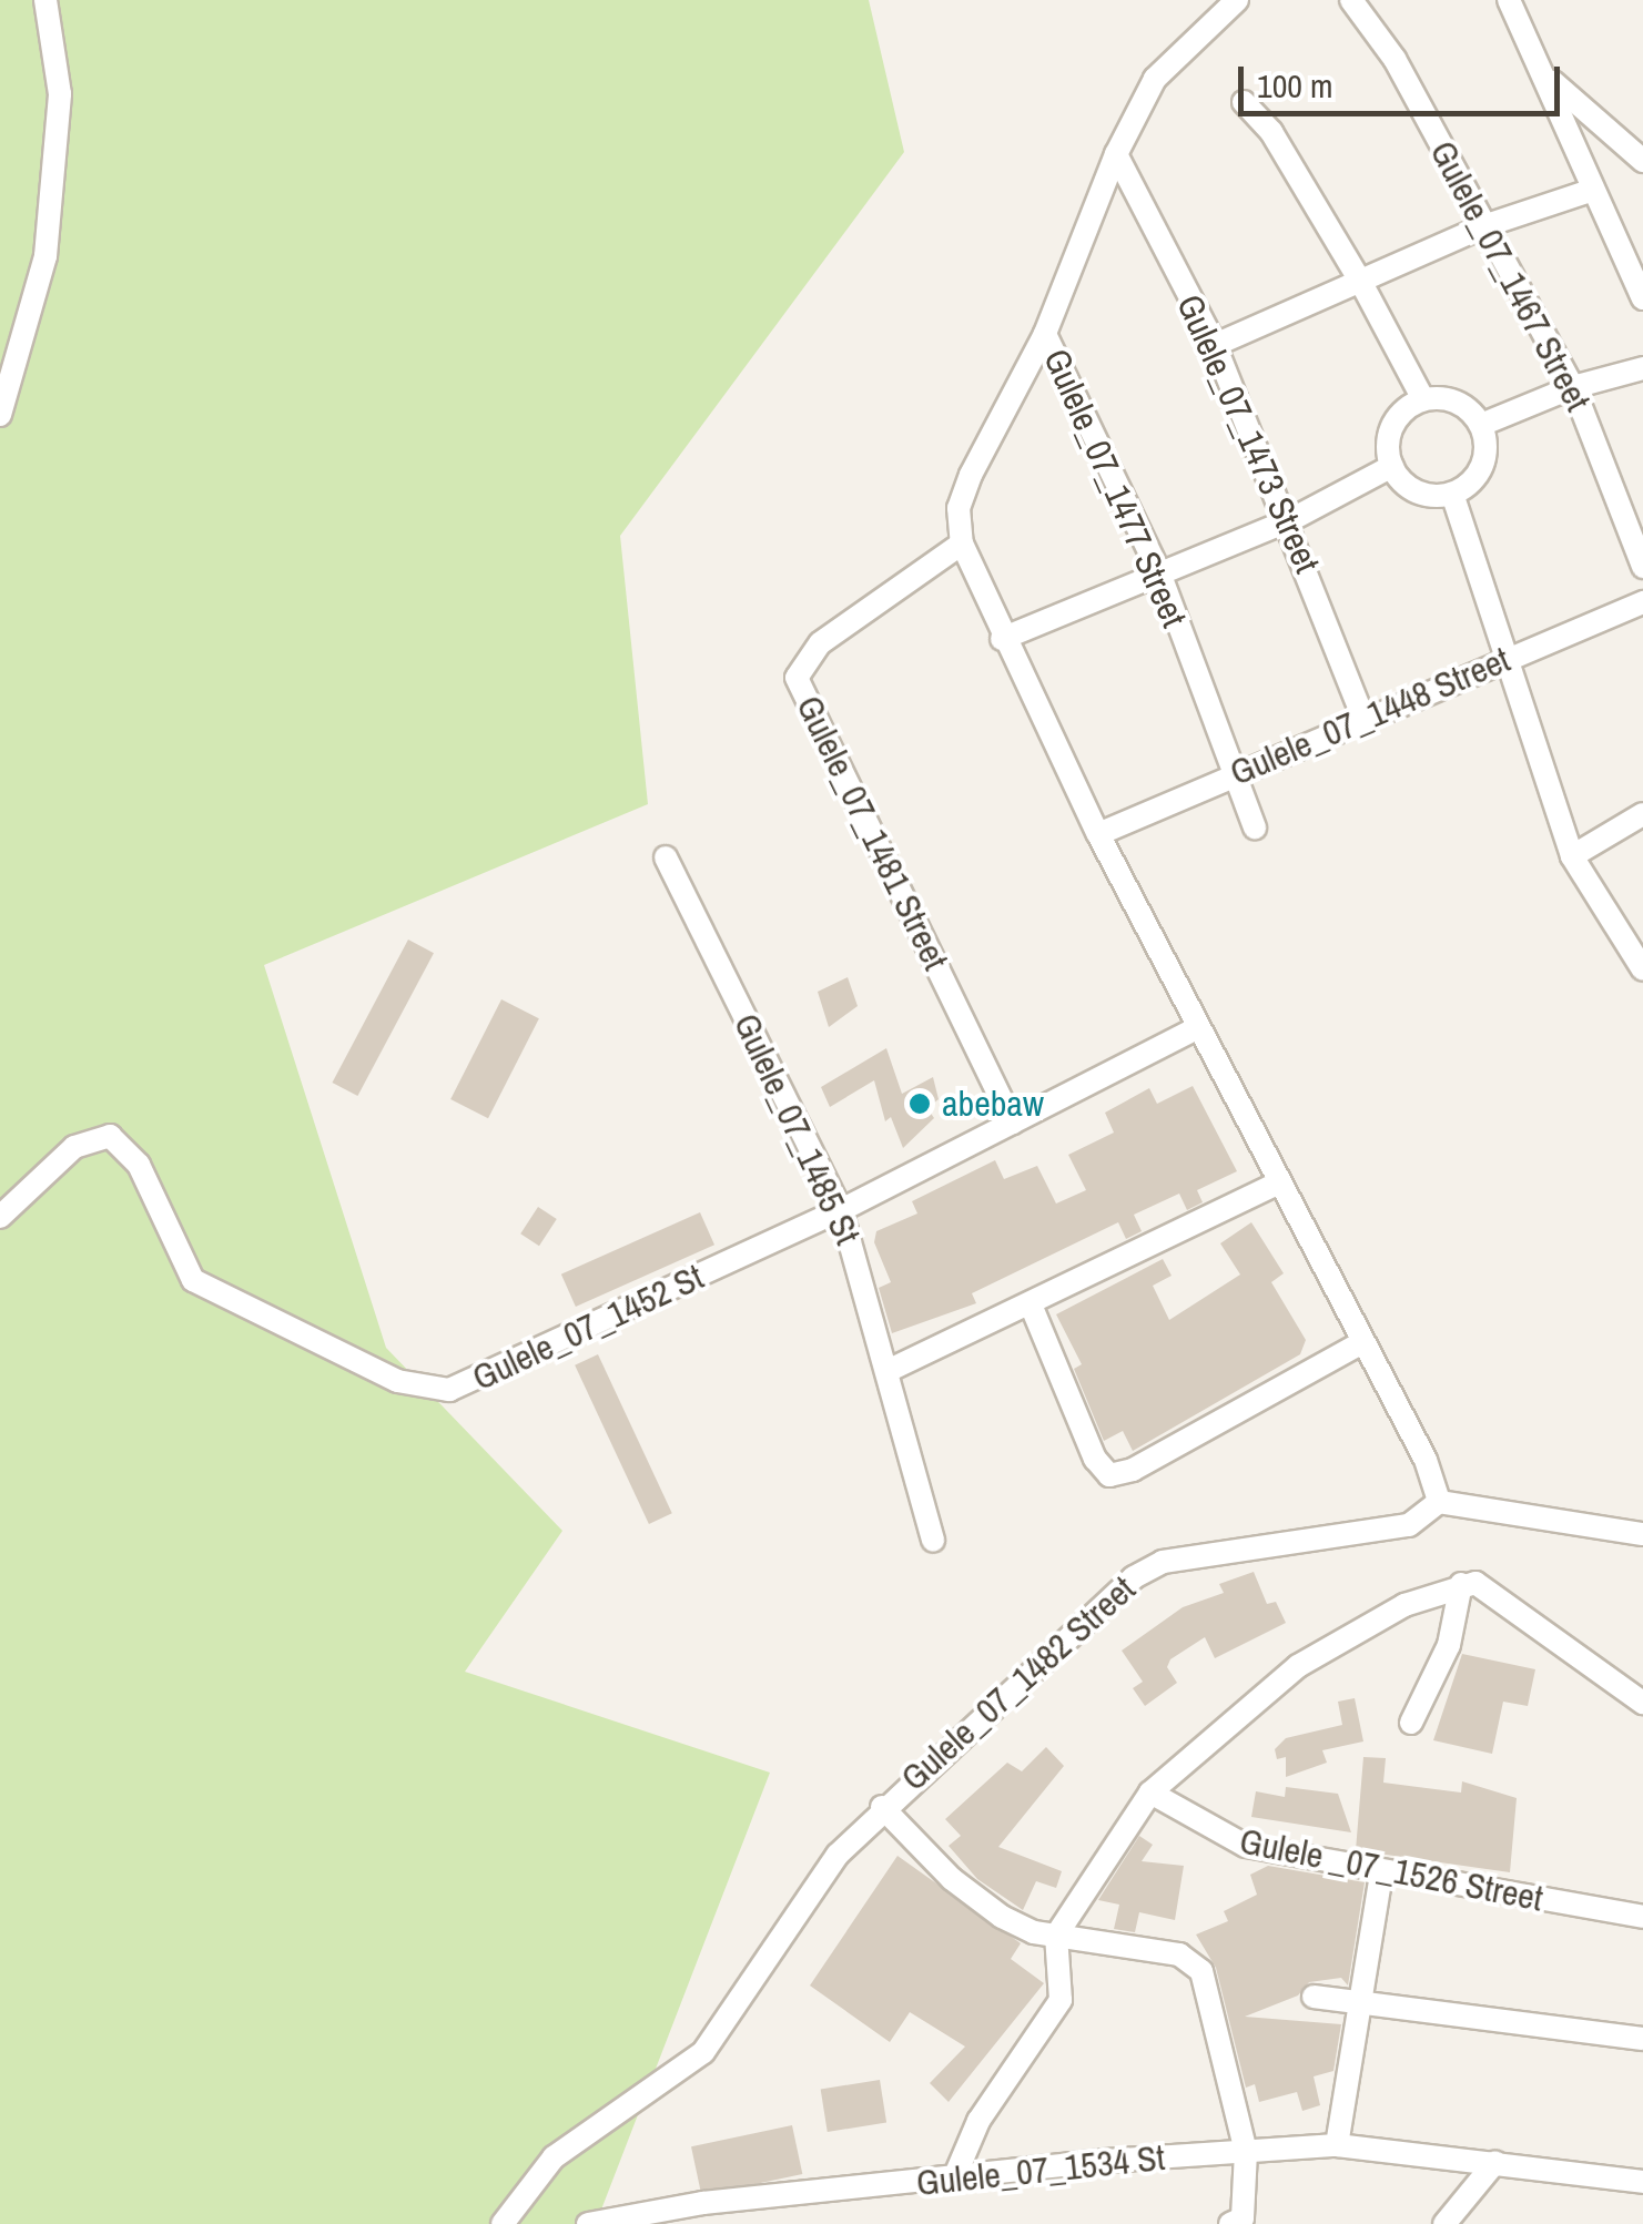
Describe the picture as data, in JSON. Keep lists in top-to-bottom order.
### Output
{
  "streets": {
    "street": [
      "Gulele_07_1467 Street",
      "Gulele_07_1473 Street",
      "Gulele_07_1477 Street",
      "Gulele_07_1448 Street",
      "Gulele_07_1481 Street",
      "Gulele_07_1485 St",
      "Gulele_07_1452 St",
      "Gulele_07_1482 Street",
      "Gulele _07_1526 Street",
      "Gulele_07_1534 St"
    ]
  },
  "crossings": [
    ["Gulele_07_1473 Street", "Gulele_07_1448 Street"],
    ["Gulele_07_1477 Street", "Gulele_07_1448 Street"],
    ["Gulele_07_1485 St", "Gulele_07_1452 St"]
  ],
  "places": ["abebaw"],
  "scale_bar": "100 m"
}
